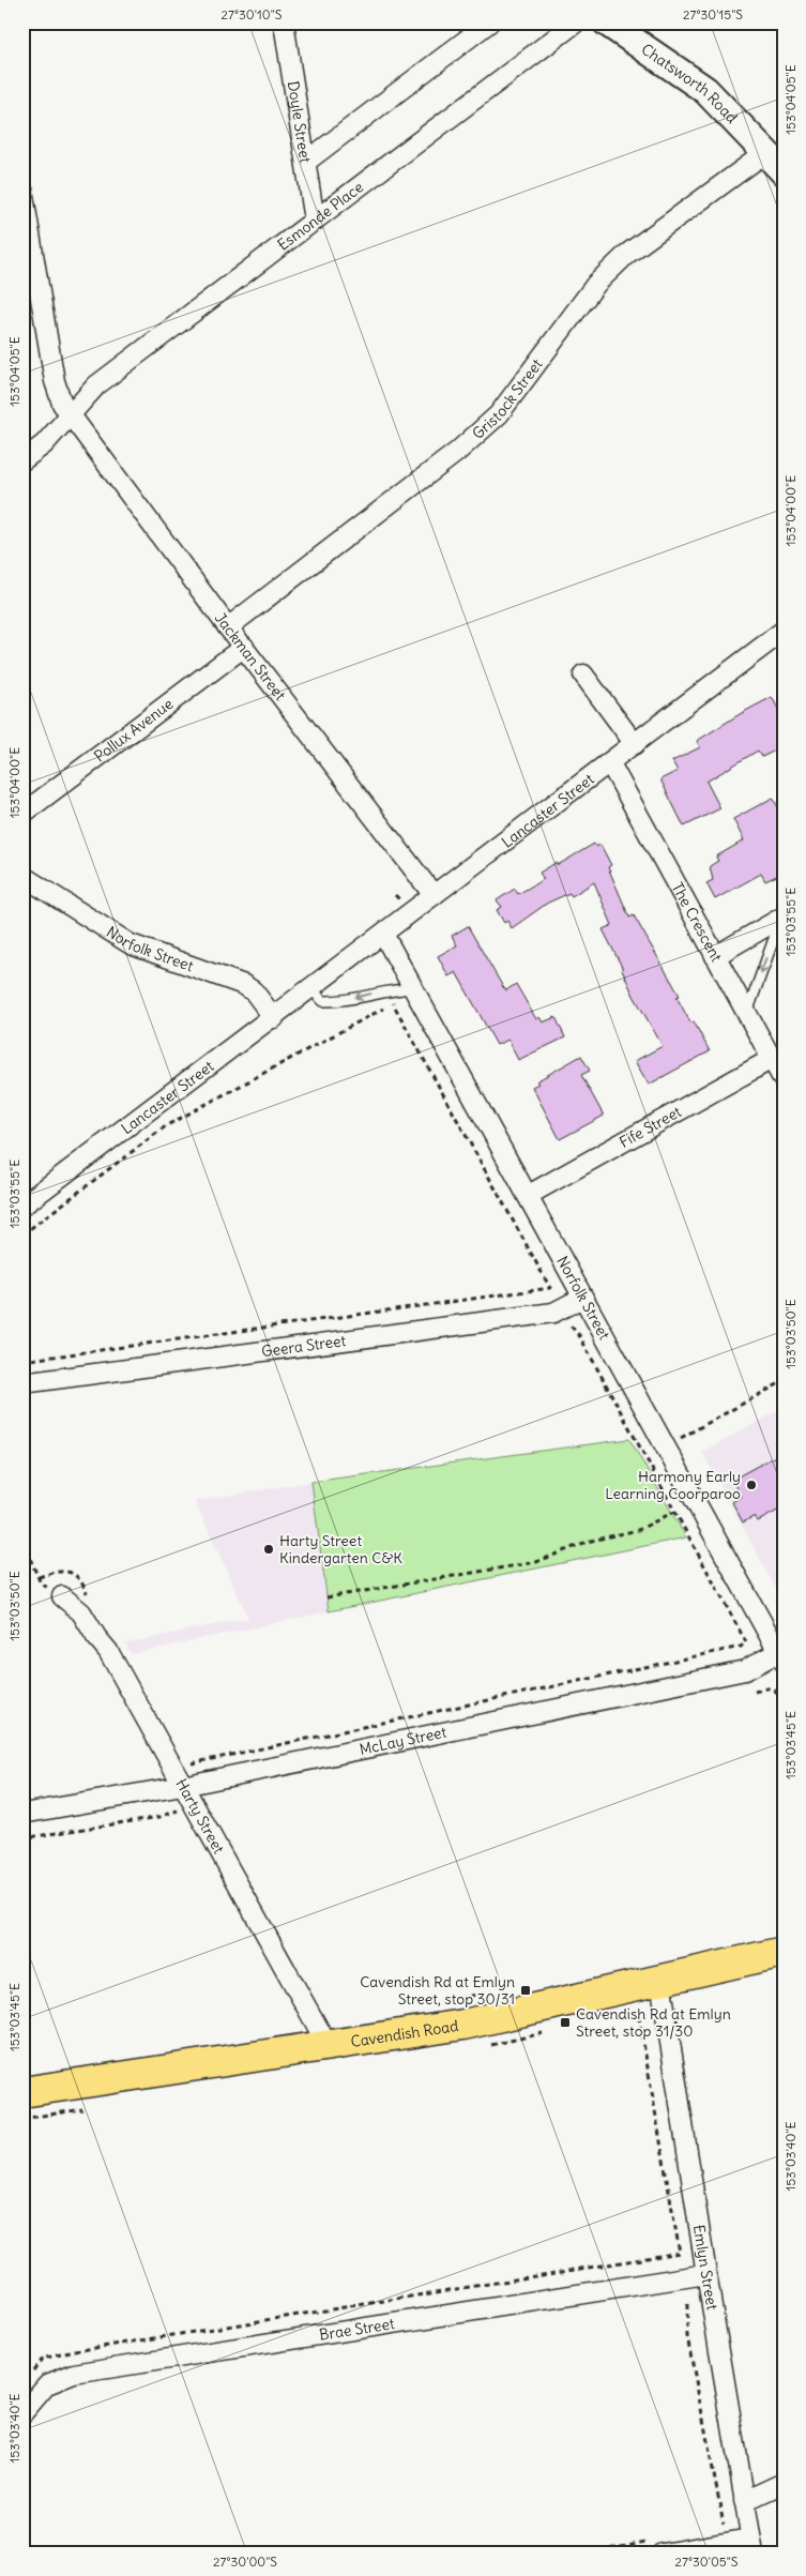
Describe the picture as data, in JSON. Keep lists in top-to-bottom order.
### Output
{
  "streets": {
    "main road": ["Chatsworth Road", "Cavendish Road"],
    "street": [
      "Doyle Street",
      "Esmonde Place",
      "Gristock Street",
      "Jackman Street",
      "Pollux Avenue",
      "Lancaster Street",
      "The Crescent",
      "Norfolk Street",
      "Fife Street",
      "Geera Street",
      "McLay Street",
      "Harty Street",
      "Emlyn Street",
      "Brae Street"
    ]
  },
  "crossings": [
    ["Chatsworth Road", "Gristock Street"],
    ["Doyle Street", "Esmonde Place"],
    ["Esmonde Place", "Jackman Street"],
    ["Gristock Street", "Jackman Street"],
    ["Jackman Street", "Pollux Avenue"],
    ["Jackman Street", "Lancaster Street"],
    ["Lancaster Street", "The Crescent"],
    ["Lancaster Street", "Norfolk Street"],
    ["The Crescent", "Fife Street"],
    ["Norfolk Street", "Fife Street"],
    ["Norfolk Street", "Geera Street"],
    ["Norfolk Street", "McLay Street"],
    ["McLay Street", "Harty Street"],
    ["Harty Street", "Cavendish Road"],
    ["Cavendish Road", "Emlyn Street"],
    ["Emlyn Street", "Brae Street"]
  ],
  "places": {
    "other": ["Harmony Early Learning Coorparoo", "Harty Street Kindergarten C&K"],
    "transit": ["Cavendish Rd at Emlyn Street, stop 30/31", "Cavendish Rd at Emlyn Street, stop 31/30"]
  },
  "coordinates": [
    "27°30'10\"S",
    "27°30'15\"S",
    "153°04'05\"E",
    "153°04'00\"E",
    "153°03'55\"E",
    "153°03'50\"E",
    "153°03'45\"E",
    "153°03'40\"E",
    "27°30'00\"S",
    "27°30'05\"S"
  ]
}
